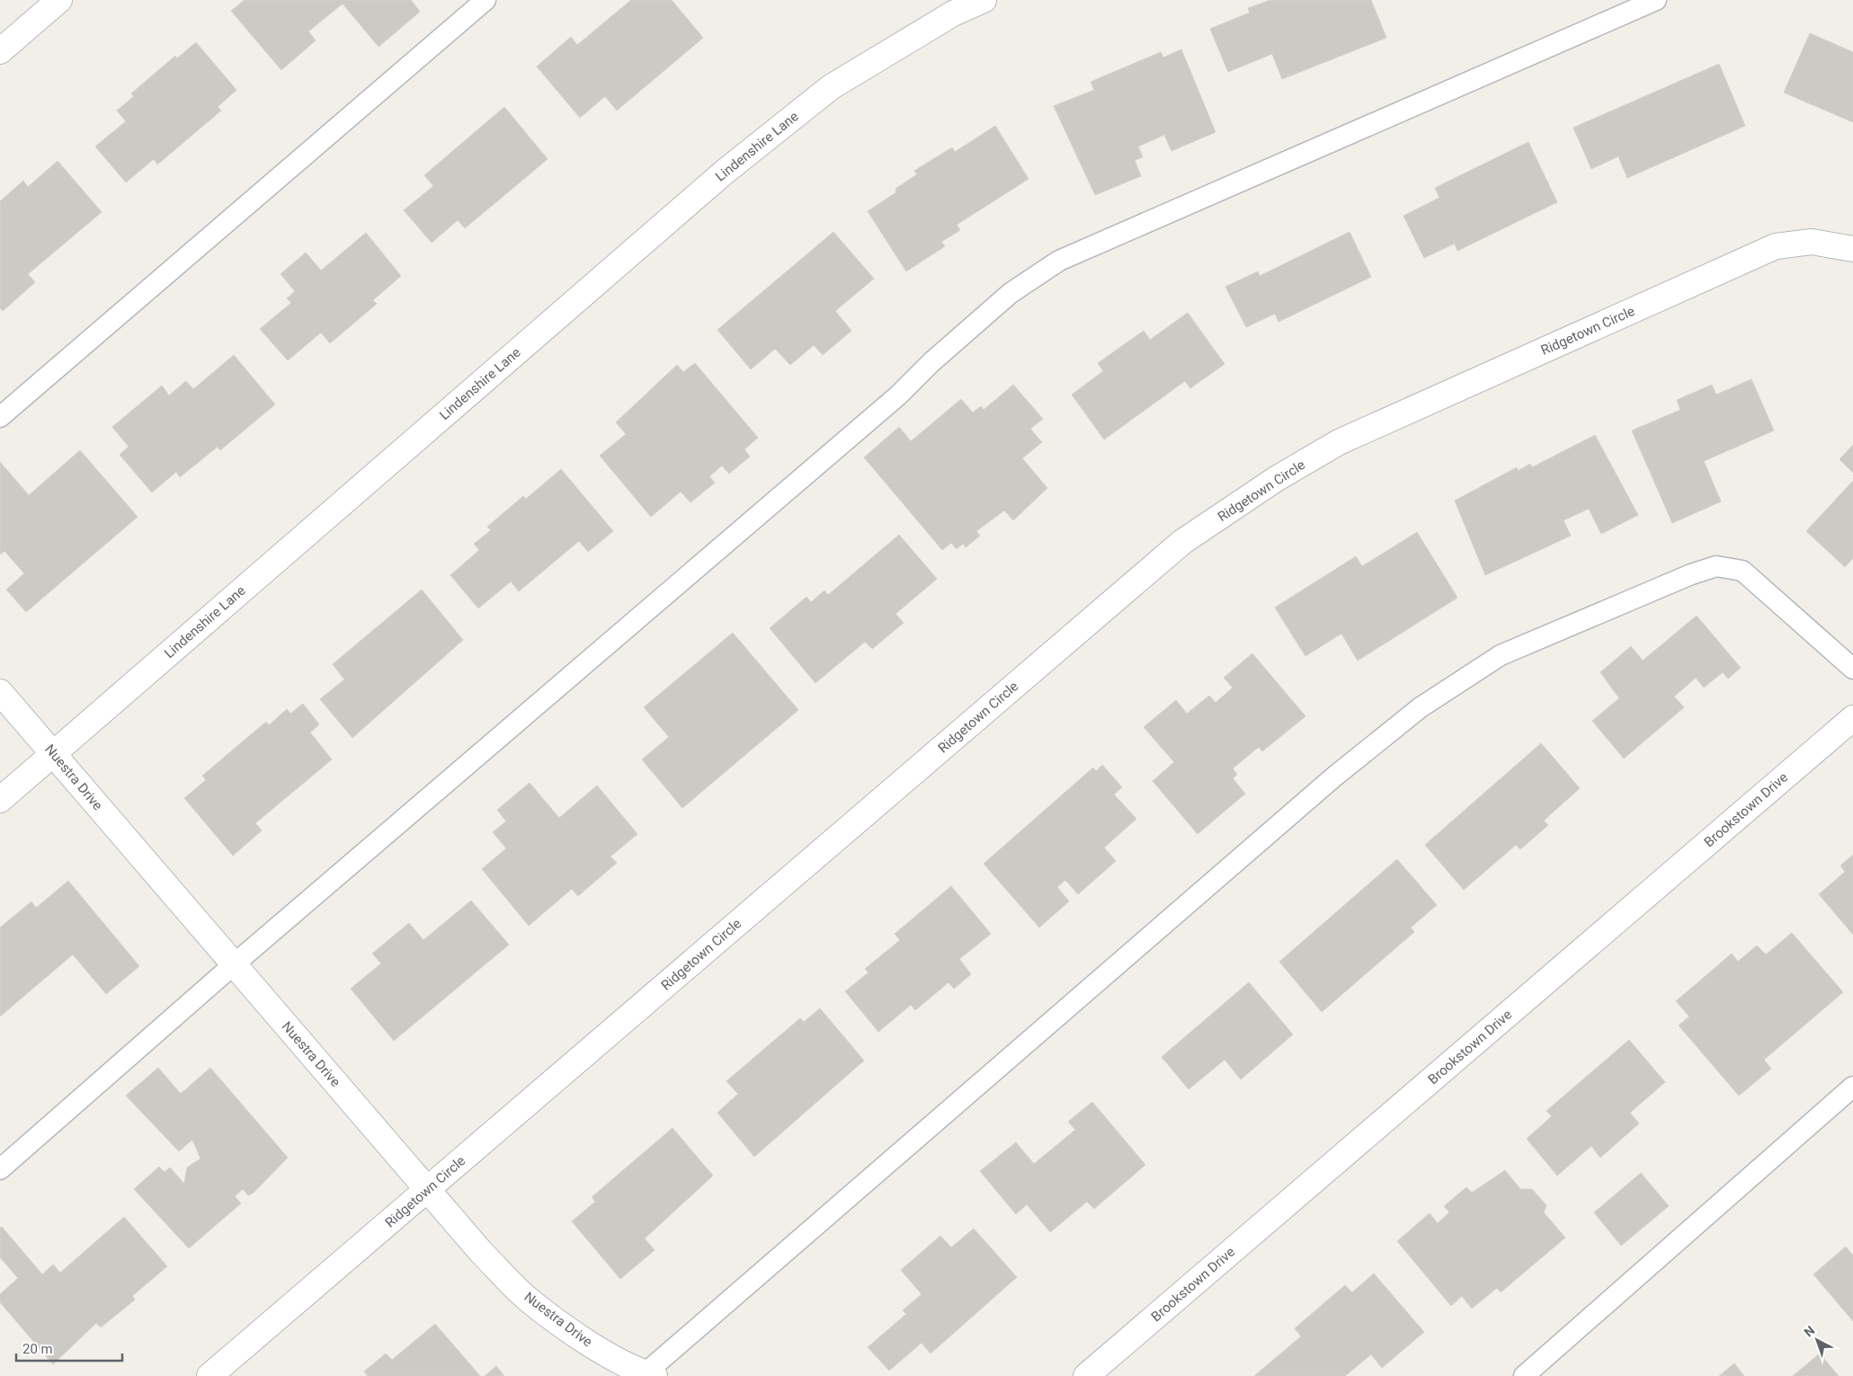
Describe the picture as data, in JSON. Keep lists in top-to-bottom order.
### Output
{
  "streets": {
    "street": [
      "Lindenshire Lane",
      "Ridgetown Circle",
      "Nuestra Drive",
      "Brookstown Drive"
    ]
  },
  "crossings": [
    ["Lindenshire Lane", "Nuestra Drive"],
    ["Ridgetown Circle", "Nuestra Drive"]
  ],
  "scale_bar": "20 m",
  "north": "top left"
}
